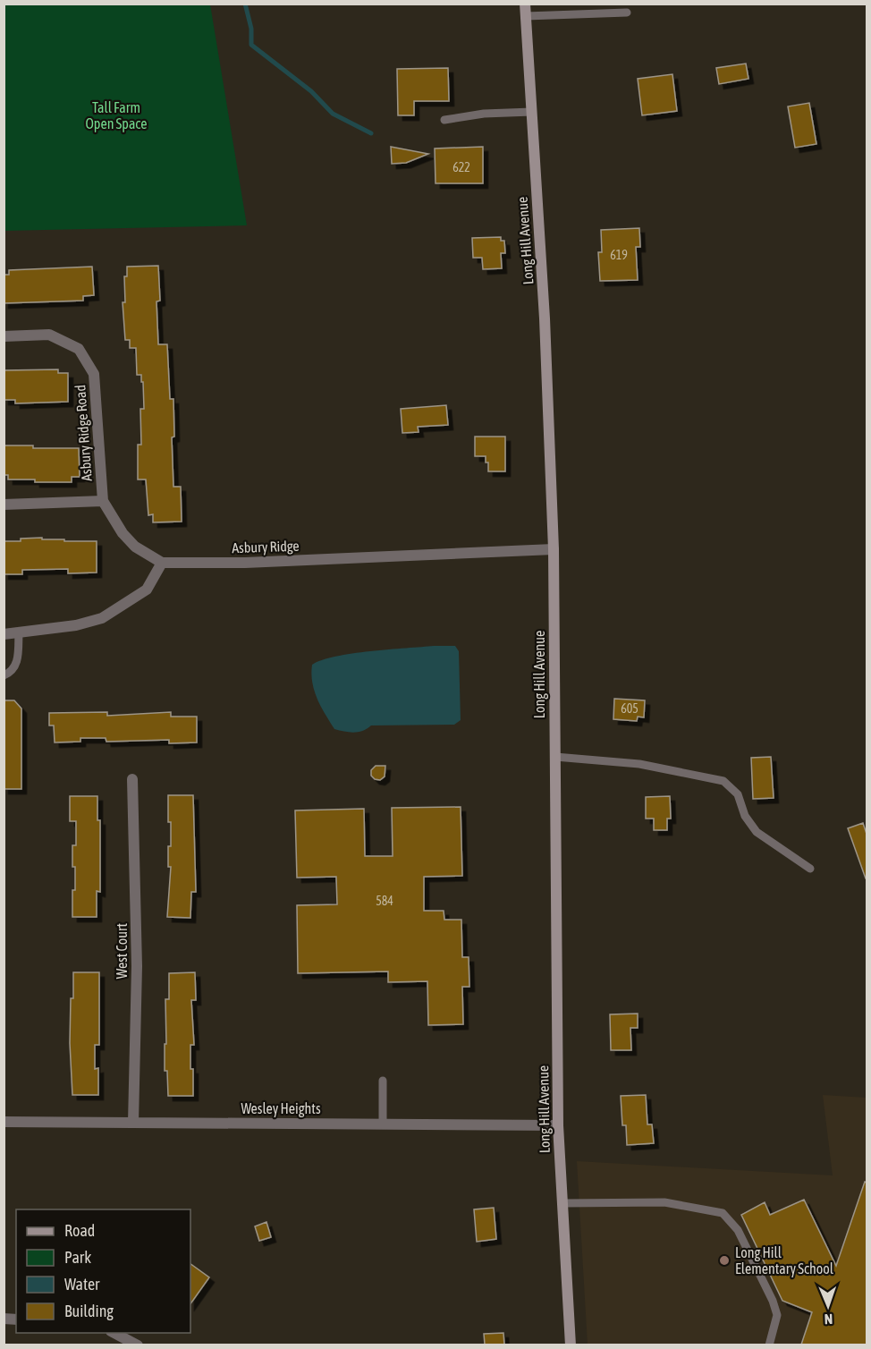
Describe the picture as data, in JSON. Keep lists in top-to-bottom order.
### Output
{
  "streets": {
    "street": [
      "Long Hill Avenue",
      "Asbury Ridge Road",
      "Asbury Ridge",
      "West Court",
      "Wesley Heights"
    ]
  },
  "crossings": [
    ["Long Hill Avenue", "Asbury Ridge"],
    ["Long Hill Avenue", "Wesley Heights"],
    ["Asbury Ridge Road", "Asbury Ridge"],
    ["West Court", "Wesley Heights"]
  ],
  "parks": ["Tall Farm Open Space"],
  "places": ["Long Hill Elementary School"],
  "house_numbers": [
    "622",
    "619",
    "605",
    "584"
  ],
  "legend": [
    "Road",
    "Park",
    "Water",
    "Building"
  ],
  "north": "bottom"
}
